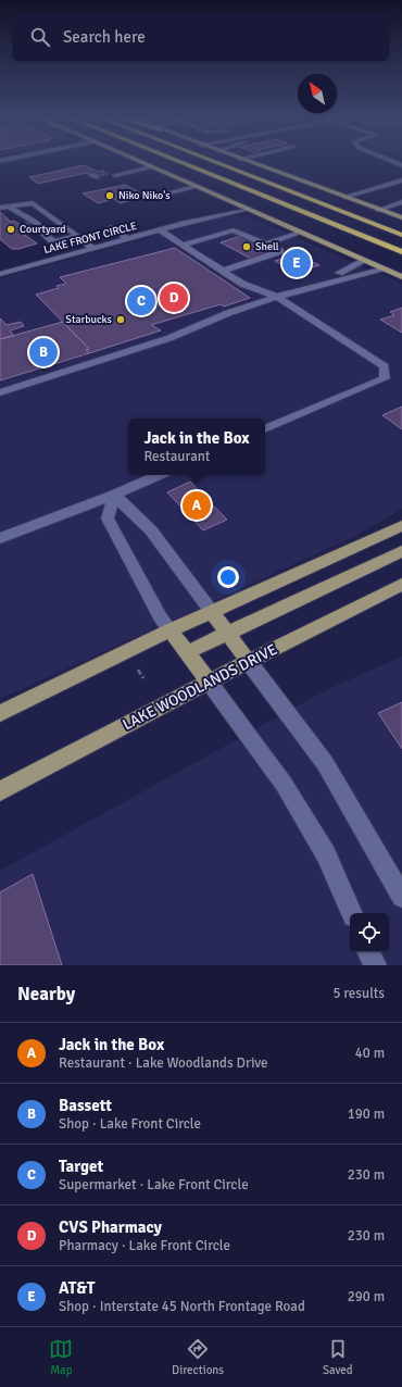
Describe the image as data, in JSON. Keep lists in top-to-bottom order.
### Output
{
  "streets": {
    "main road": ["LAKE WOODLANDS DRIVE"],
    "street": ["LAKE FRONT CIRCLE"]
  },
  "places": [
    "Niko Niko's",
    "Courtyard",
    "Shell",
    "Starbucks"
  ],
  "north": "top left",
  "page": {
    "search": "Search here",
    "pins": [
      "E",
      "D",
      "C",
      "B",
      "A"
    ],
    "popup": ["Jack in the Box", "Restaurant"],
    "heading": ["Nearby", "5 results"],
    "list": [
      {
        "mark": "A",
        "name": "Jack in the Box",
        "note": "Restaurant · Lake Woodlands Drive",
        "value": "40 m"
      },
      {
        "mark": "B",
        "name": "Bassett",
        "note": "Shop · Lake Front Circle",
        "value": "190 m"
      },
      {
        "mark": "C",
        "name": "Target",
        "note": "Supermarket · Lake Front Circle",
        "value": "230 m"
      },
      {
        "mark": "D",
        "name": "CVS Pharmacy",
        "note": "Pharmacy · Lake Front Circle",
        "value": "230 m"
      },
      {
        "mark": "E",
        "name": "AT&T",
        "note": "Shop · Interstate 45 North Frontage Road",
        "value": "290 m"
      }
    ],
    "nav": ["Map", "Directions", "Saved"]
  }
}
